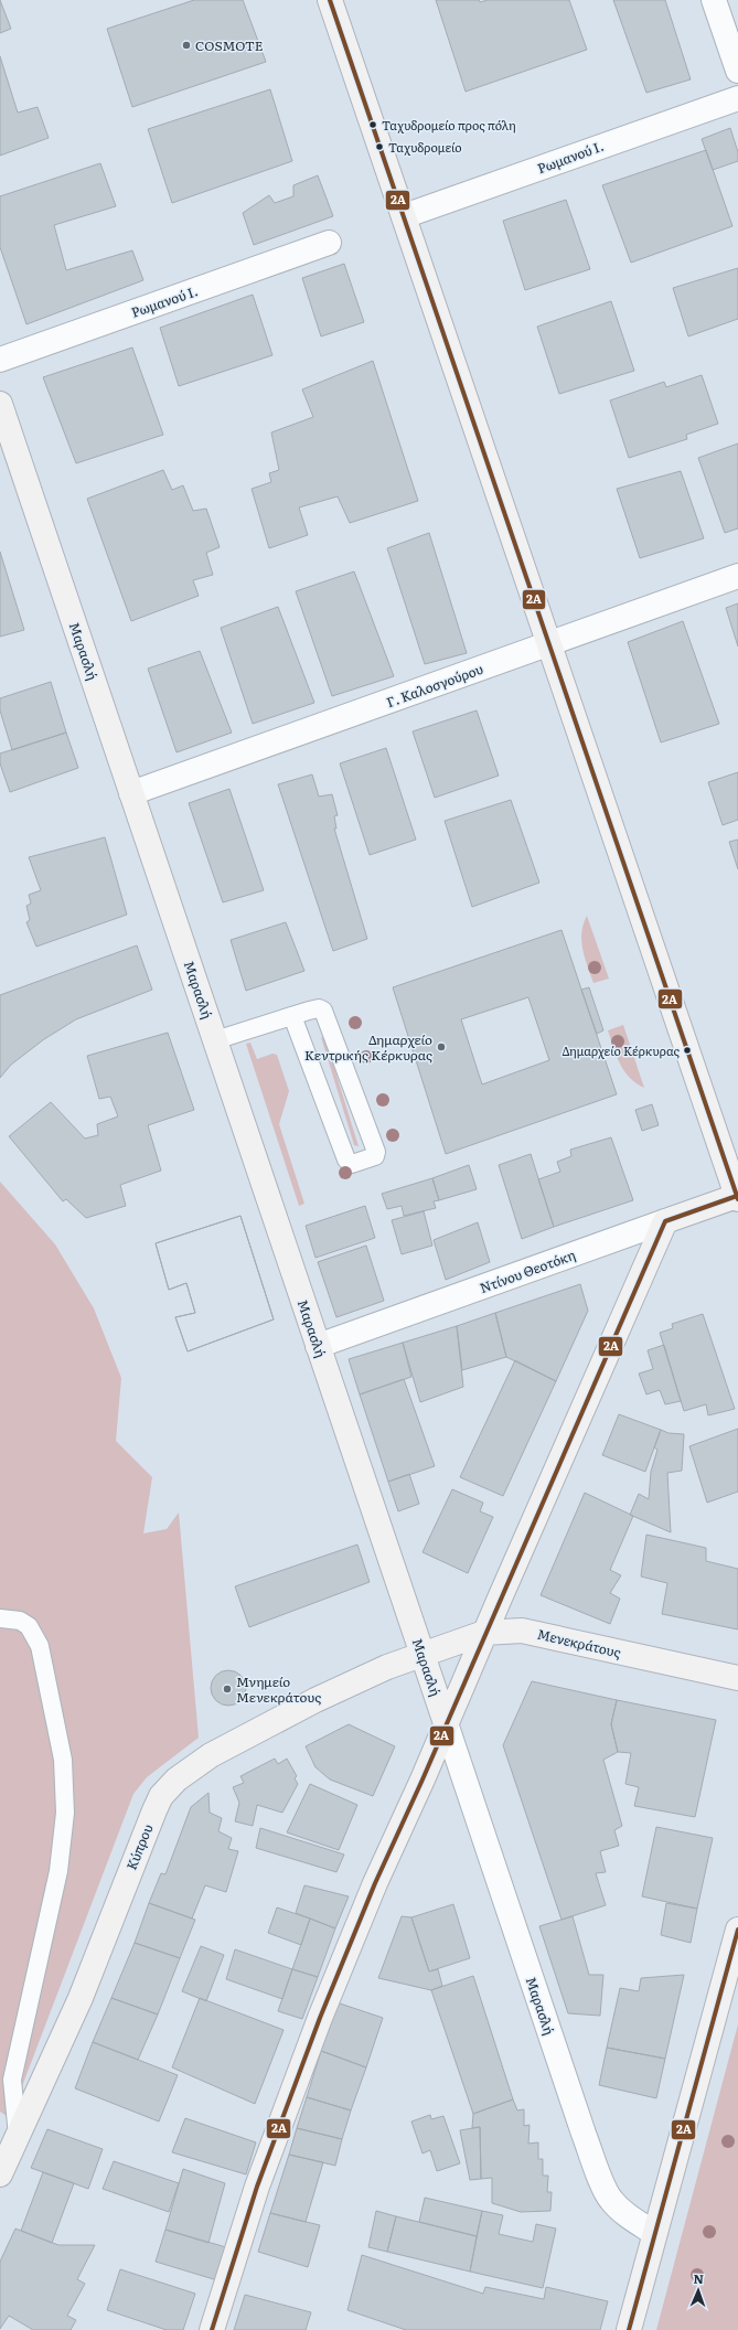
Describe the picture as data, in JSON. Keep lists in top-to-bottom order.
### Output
{
  "streets": {
    "street": [
      "Ρωμανού Ι.",
      "Μαρασλή",
      "Γ. Καλοσγούρου",
      "Ντίνου Θεοτόκη",
      "Μενεκράτους",
      "Κύπρου"
    ]
  },
  "crossings": [
    ["Μαρασλή", "Γ. Καλοσγούρου"],
    ["Μαρασλή", "Ντίνου Θεοτόκη"],
    ["Μαρασλή", "Μενεκράτους"],
    ["Μαρασλή", "Κύπρου"],
    ["Μενεκράτους", "Κύπρου"]
  ],
  "places": [
    "COSMOTE",
    "Ταχυδρομείο προς πόλη",
    "Ταχυδρομείο",
    "Δημαρχείο Κεντρικής Κέρκυρας",
    "Δημαρχείο Κέρκυρας",
    "Μνημείο Μενεκράτους"
  ],
  "lines": ["transit line 2Α"],
  "north": "top"
}
